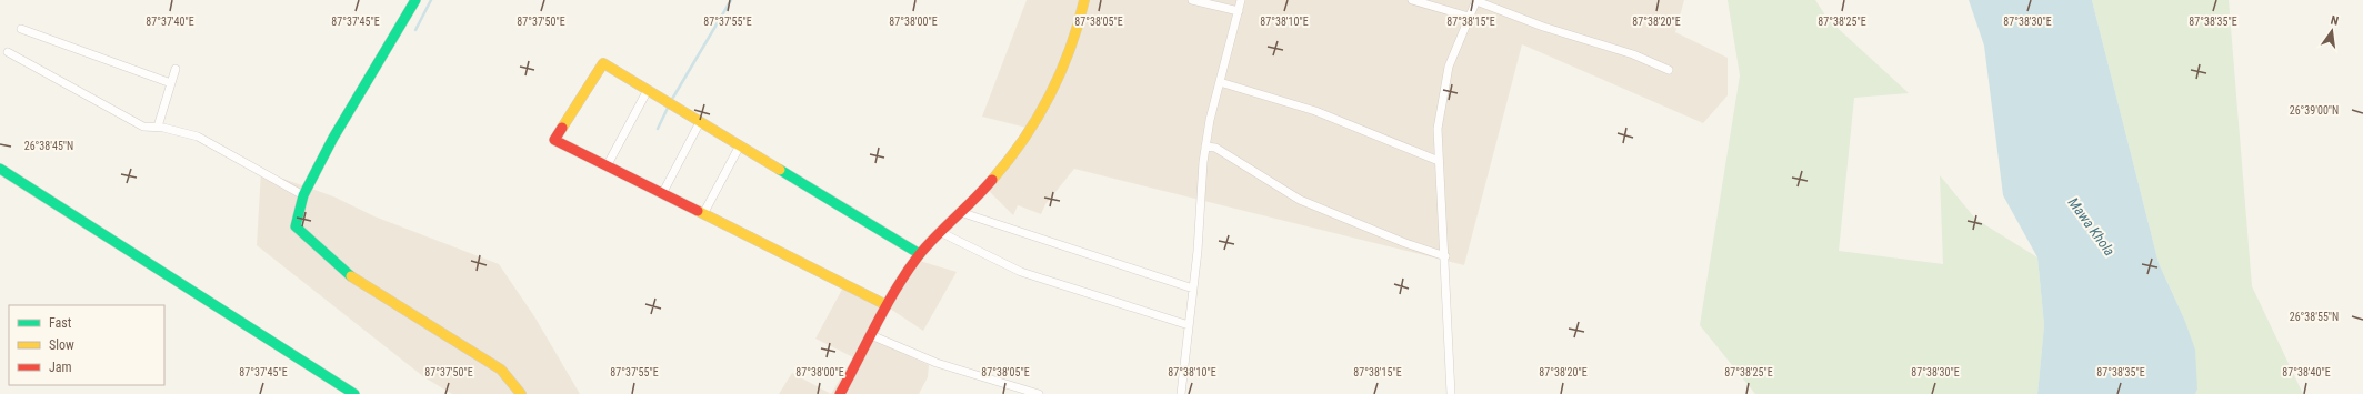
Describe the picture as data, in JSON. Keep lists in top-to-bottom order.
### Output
{
  "water": ["Mawa Khola"],
  "legend": ["Fast", "Slow", "Jam"],
  "north": "top",
  "coordinates": [
    "87°38'25\"E",
    "87°38'30\"E",
    "87°38'35\"E",
    "87°37'40\"E",
    "87°37'45\"E",
    "87°37'50\"E",
    "87°37'55\"E",
    "87°38'00\"E",
    "87°38'05\"E",
    "87°38'10\"E",
    "87°38'15\"E",
    "87°38'20\"E",
    "26°39'00\"N",
    "26°38'45\"N",
    "26°38'55\"N",
    "87°38'40\"E"
  ]
}
